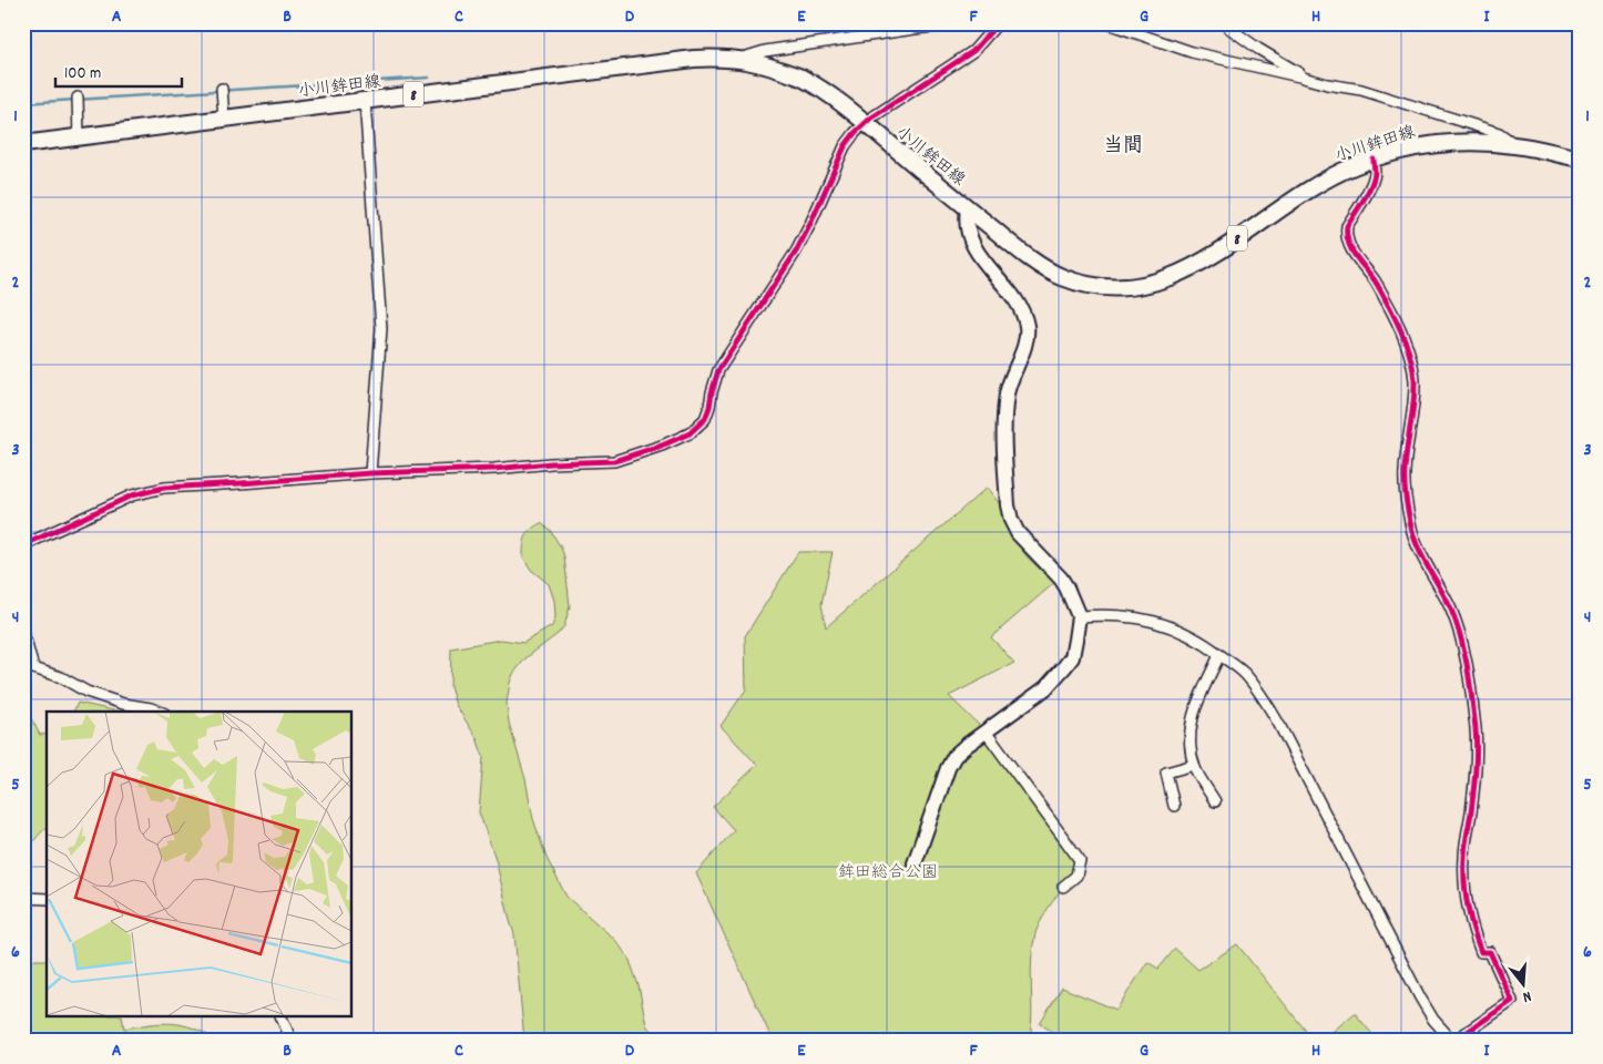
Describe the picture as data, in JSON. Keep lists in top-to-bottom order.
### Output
{
  "streets": {
    "main road": ["小川鉾田線", "8"]
  },
  "districts": ["当間"],
  "parks": ["鉾田総合公園"],
  "scale_bar": "100 m",
  "north": "bottom",
  "grid": {
    "columns": [
      "A",
      "B",
      "C",
      "D",
      "E",
      "F",
      "G",
      "H",
      "I"
    ],
    "rows": [
      "1",
      "2",
      "3",
      "4",
      "5",
      "6"
    ]
  }
}
